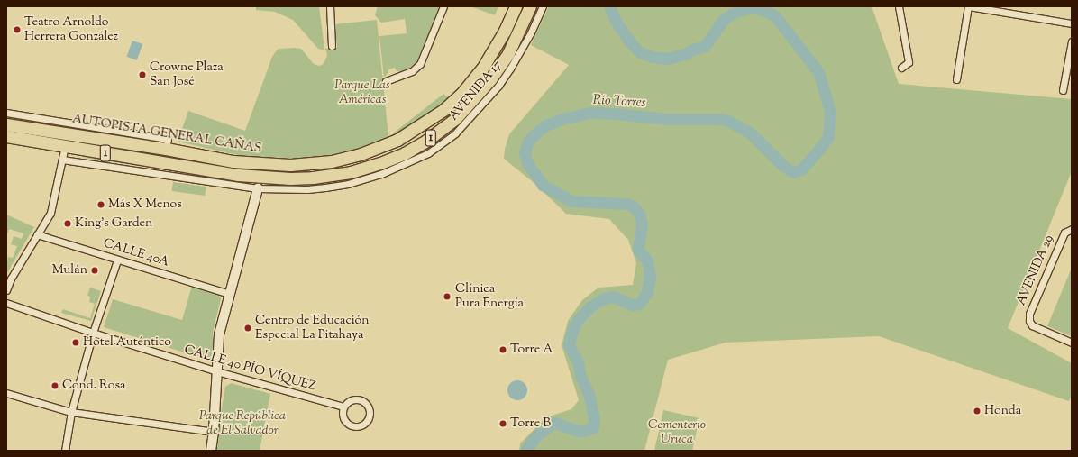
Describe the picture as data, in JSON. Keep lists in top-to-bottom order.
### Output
{
  "streets": {
    "highway": ["AUTOPISTA GENERAL CAÑAS", "1"],
    "street": [
      "AVENIDA 17",
      "CALLE 40A",
      "AVENIDA 29",
      "CALLE 40 PÍO VÍQUEZ"
    ]
  },
  "water": ["Río Torres"],
  "parks": ["Parque Las Américas", "Parque República de El Salvador", "Cementerio Uruca"],
  "places": [
    "Teatro Arnoldo Herrera González",
    "Crowne Plaza San José",
    "Más X Menos",
    "King's Garden",
    "Mulán",
    "Clínica Pura Energía",
    "Centro de Educación Especial La Pitahaya",
    "Hotel Auténtico",
    "Torre A",
    "Cond. Rosa",
    "Honda",
    "Torre B"
  ]
}
